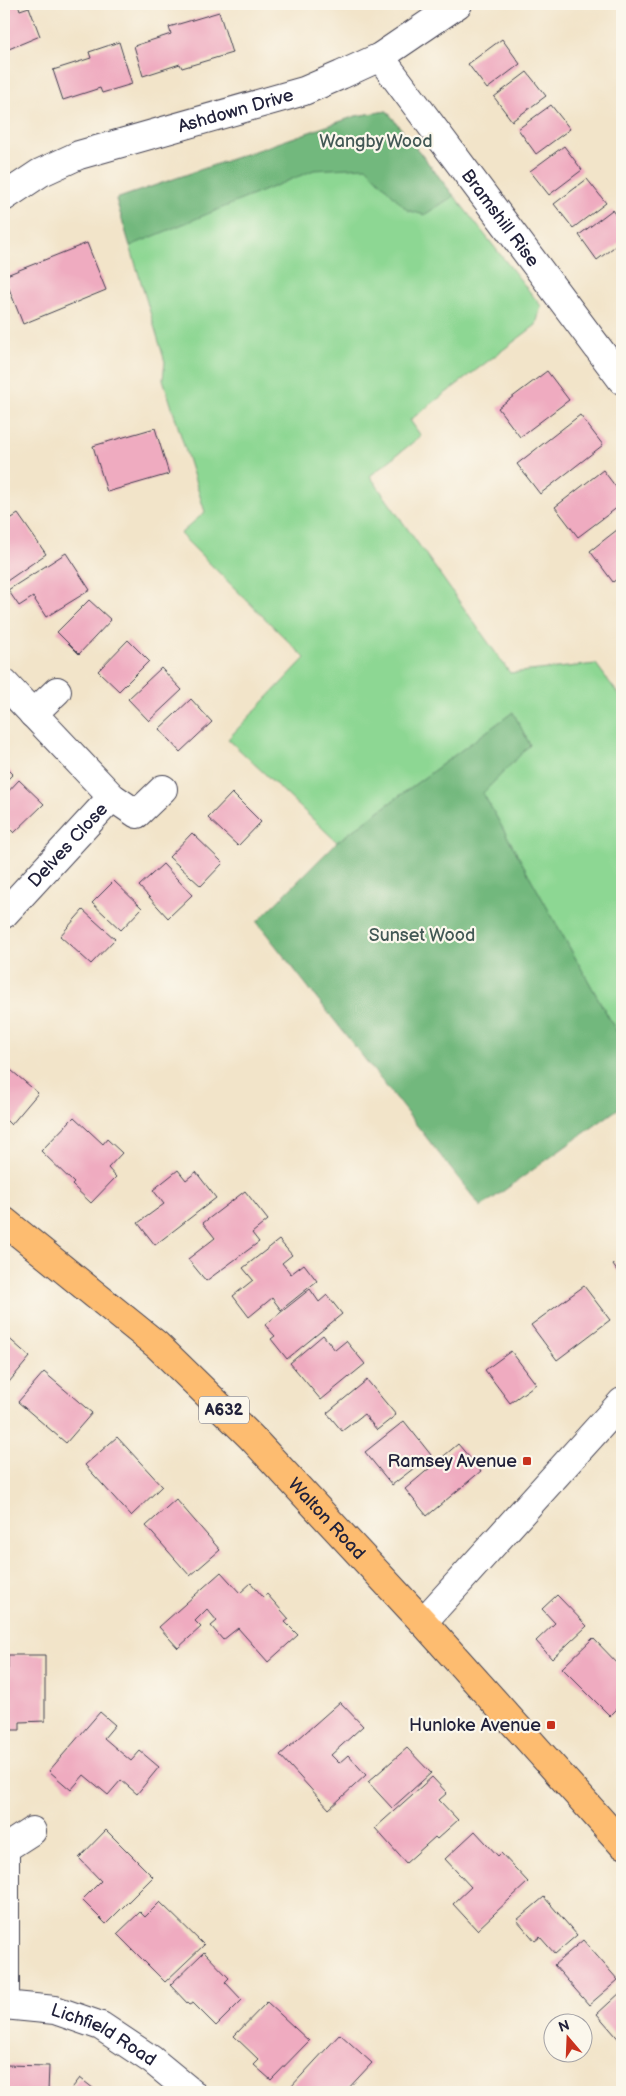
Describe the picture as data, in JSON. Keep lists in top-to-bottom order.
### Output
{
  "streets": {
    "main road": ["A632", "Walton Road"],
    "street": [
      "Ashdown Drive",
      "Bramshill Rise",
      "Delves Close",
      "Lichfield Road"
    ]
  },
  "crossings": [
    ["Ashdown Drive", "Bramshill Rise"]
  ],
  "parks": ["Wangby Wood", "Sunset Wood"],
  "places": {
    "transit": ["Ramsey Avenue", "Hunloke Avenue"]
  },
  "north": "top"
}
